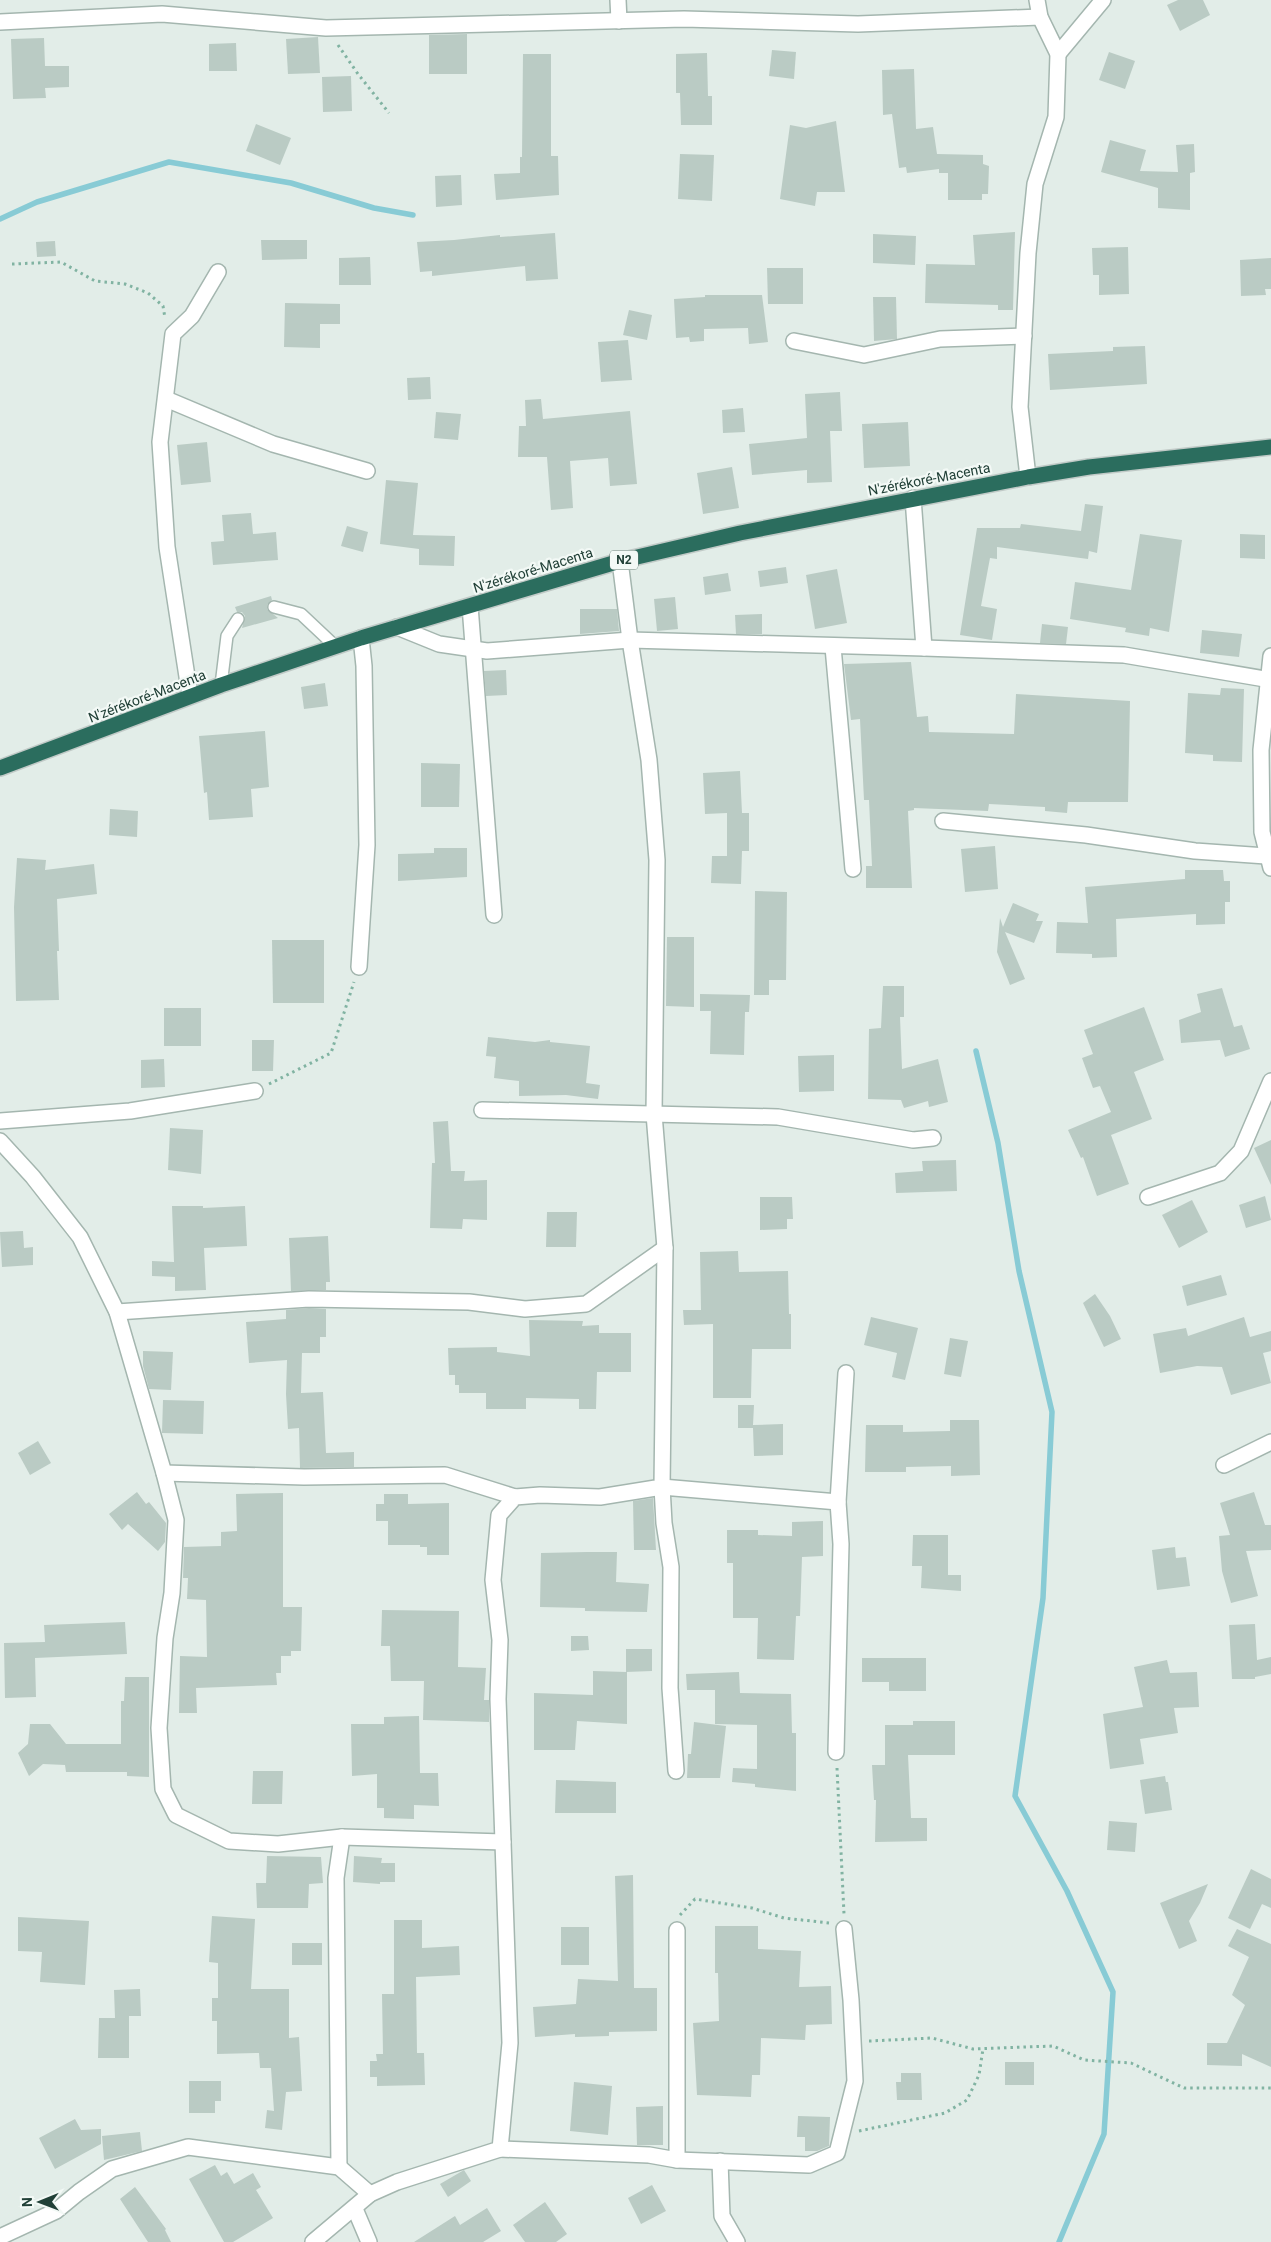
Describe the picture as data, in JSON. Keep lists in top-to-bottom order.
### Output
{
  "streets": {
    "highway": ["N'zérékoré-Macenta", "N2"]
  },
  "north": "left"
}
